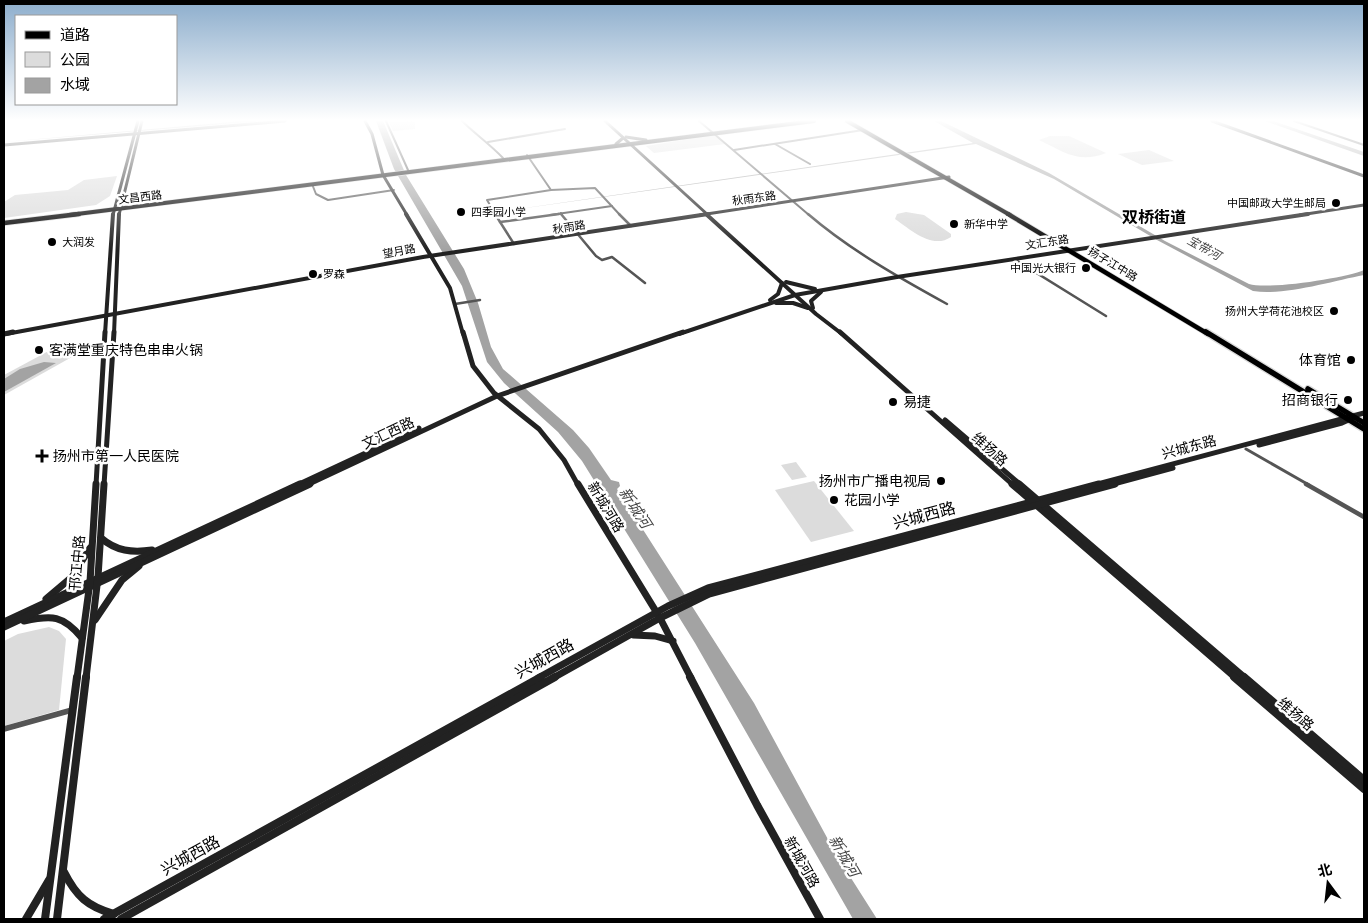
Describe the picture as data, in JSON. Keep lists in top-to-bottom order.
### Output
{
  "streets": {
    "main road": [
      "文昌西路",
      "秋雨东路",
      "秋雨路",
      "文汇东路",
      "望月路",
      "扬子江中路",
      "文汇西路",
      "兴城东路",
      "维扬路",
      "新城河路",
      "兴城西路",
      "邗江中路"
    ]
  },
  "crossings": [
    ["文昌西路", "新城河路"],
    ["文昌西路", "邗江中路"],
    ["秋雨东路", "秋雨路"],
    ["秋雨东路", "扬子江中路"],
    ["秋雨东路", "维扬路"],
    ["秋雨路", "望月路"],
    ["秋雨路", "维扬路"],
    ["秋雨路", "新城河路"],
    ["文汇东路", "扬子江中路"],
    ["文汇东路", "文汇西路"],
    ["文汇东路", "维扬路"],
    ["望月路", "新城河路"],
    ["望月路", "邗江中路"],
    ["扬子江中路", "兴城东路"],
    ["文汇西路", "维扬路"],
    ["文汇西路", "新城河路"],
    ["文汇西路", "邗江中路"],
    ["兴城东路", "维扬路"],
    ["兴城东路", "兴城西路"],
    ["维扬路", "兴城西路"],
    ["新城河路", "兴城西路"]
  ],
  "districts": ["双桥街道"],
  "water": ["宝带河", "新城河"],
  "places": {
    "other": [
      "中国邮政大学生邮局",
      "四季园小学",
      "新华中学",
      "大润发",
      "中国光大银行",
      "罗森",
      "扬州大学荷花池校区",
      "客满堂重庆特色串串火锅",
      "体育馆",
      "招商银行",
      "易捷",
      "扬州市广播电视局",
      "花园小学"
    ],
    "health": ["扬州市第一人民医院"]
  },
  "legend": ["道路", "公园", "水域"],
  "north": "top"
}
